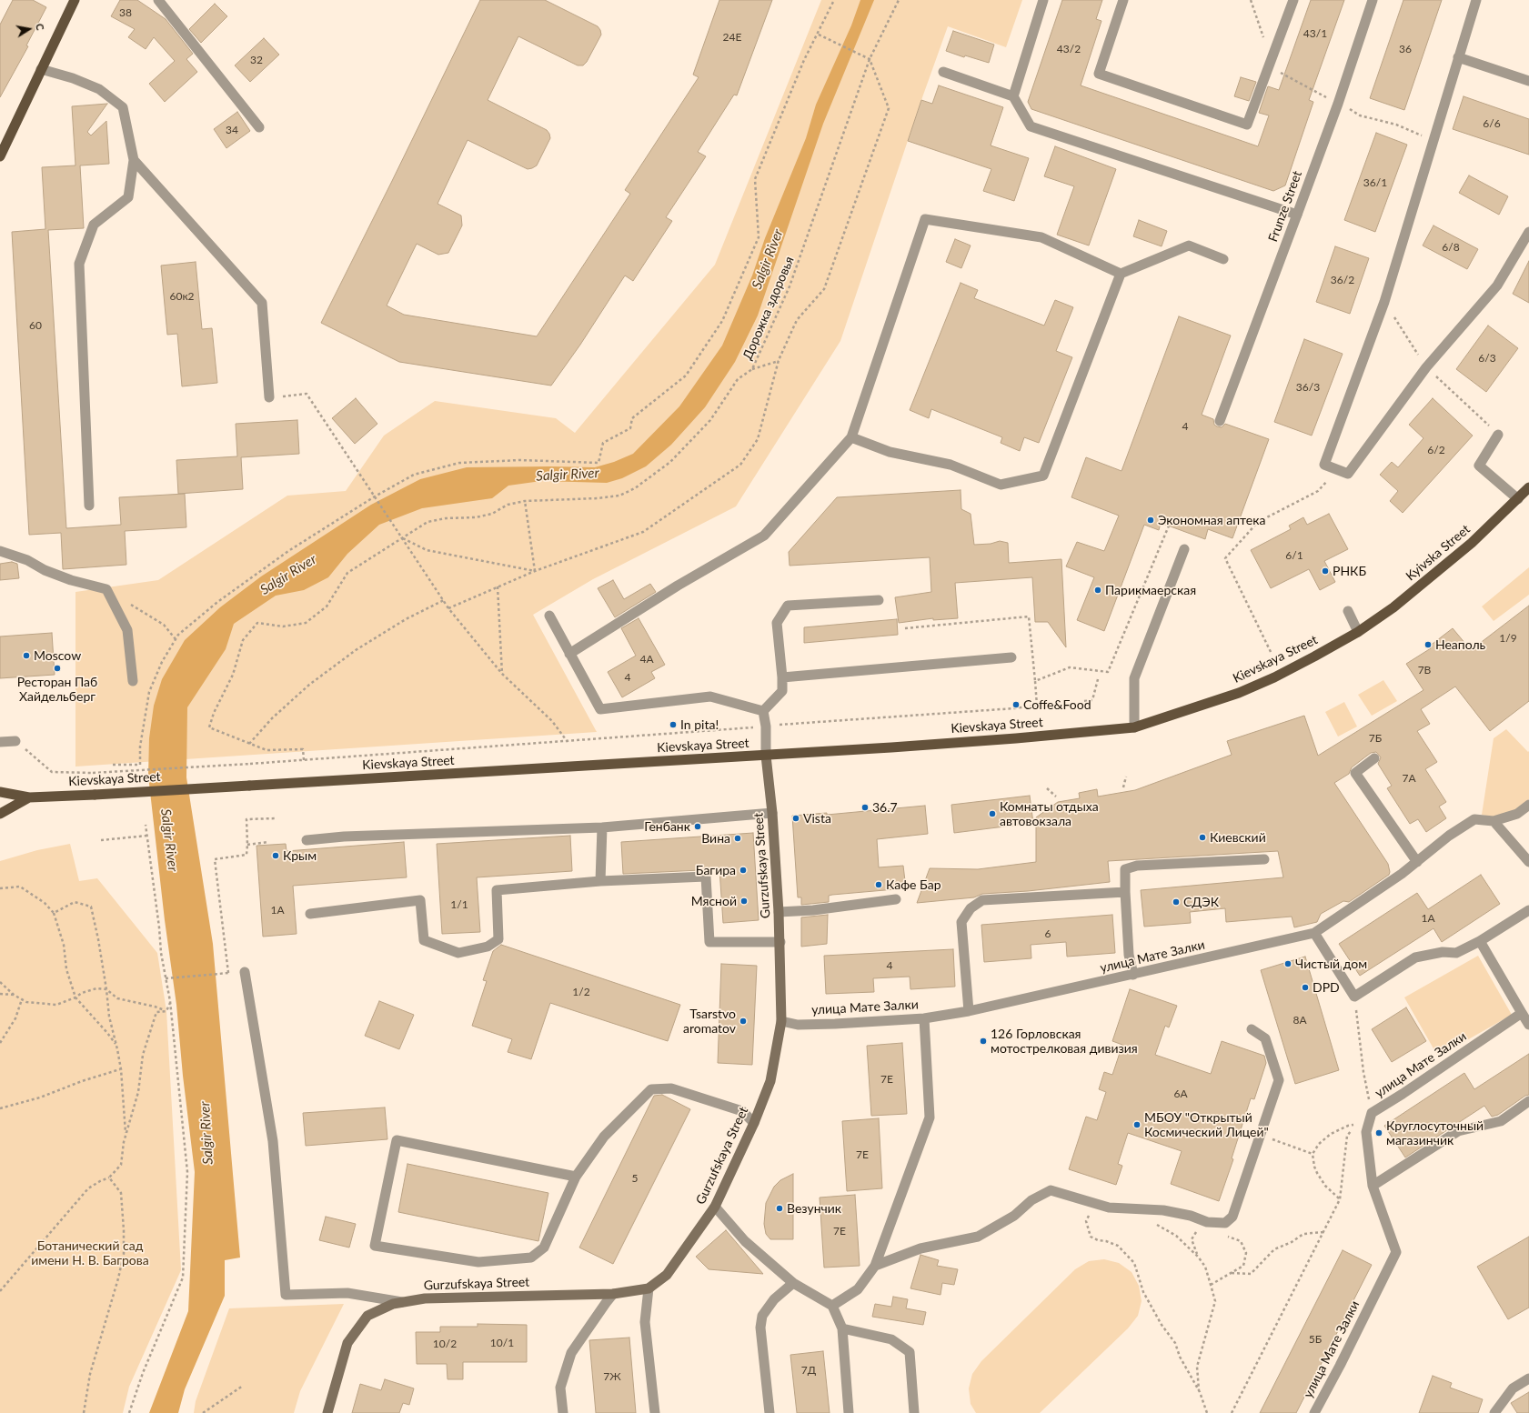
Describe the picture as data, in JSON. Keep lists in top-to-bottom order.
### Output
{
  "streets": {
    "main road": ["Kyivska Street", "Kievskaya Street", "Gurzufskaya Street"],
    "street": ["Frunze Street", "улица Мате Залки"],
    "path": ["Дорожка здоровья"]
  },
  "crossings": [
    ["Kyivska Street", "Kievskaya Street"],
    ["Kievskaya Street", "Gurzufskaya Street"],
    ["Gurzufskaya Street", "улица Мате Залки"]
  ],
  "water": ["Salgir River"],
  "parks": ["Ботанический сад имени Н. В. Багрова"],
  "places": [
    "Экономная аптека",
    "РНКБ",
    "Парикмаерская",
    "Неаполь",
    "Moscow",
    "Ресторан Паб Хайдельберг",
    "Coffe&Food",
    "In pita!",
    "36.7",
    "Комнаты отдыха автовокзала",
    "Vista",
    "Генбанк",
    "Киевский",
    "Вина",
    "Крым",
    "Багира",
    "Кафе Бар",
    "Мясной",
    "СДЭК",
    "Чистый дом",
    "DPD",
    "Tsarstvo aromatov",
    "126 Горловская мотострелковая дивизия",
    "МБОУ \"Открытый Космический Лицей\"",
    "Круглосуточный магазинчик",
    "Везунчик"
  ],
  "house_numbers": [
    "38",
    "43/1",
    "24Е",
    "43/2",
    "36",
    "32",
    "6/6",
    "34",
    "36/1",
    "6/8",
    "36/2",
    "60к2",
    "60",
    "6/3",
    "36/3",
    "4",
    "6/2",
    "6/1",
    "1/9",
    "4А",
    "7В",
    "4",
    "7Б",
    "7А",
    "1/1",
    "1А",
    "1А",
    "6",
    "4",
    "1/2",
    "8А",
    "7Е",
    "6А",
    "7Е",
    "5",
    "7Е",
    "5Б",
    "10/1",
    "10/2",
    "7Д",
    "7Ж"
  ],
  "north": "right"
}
